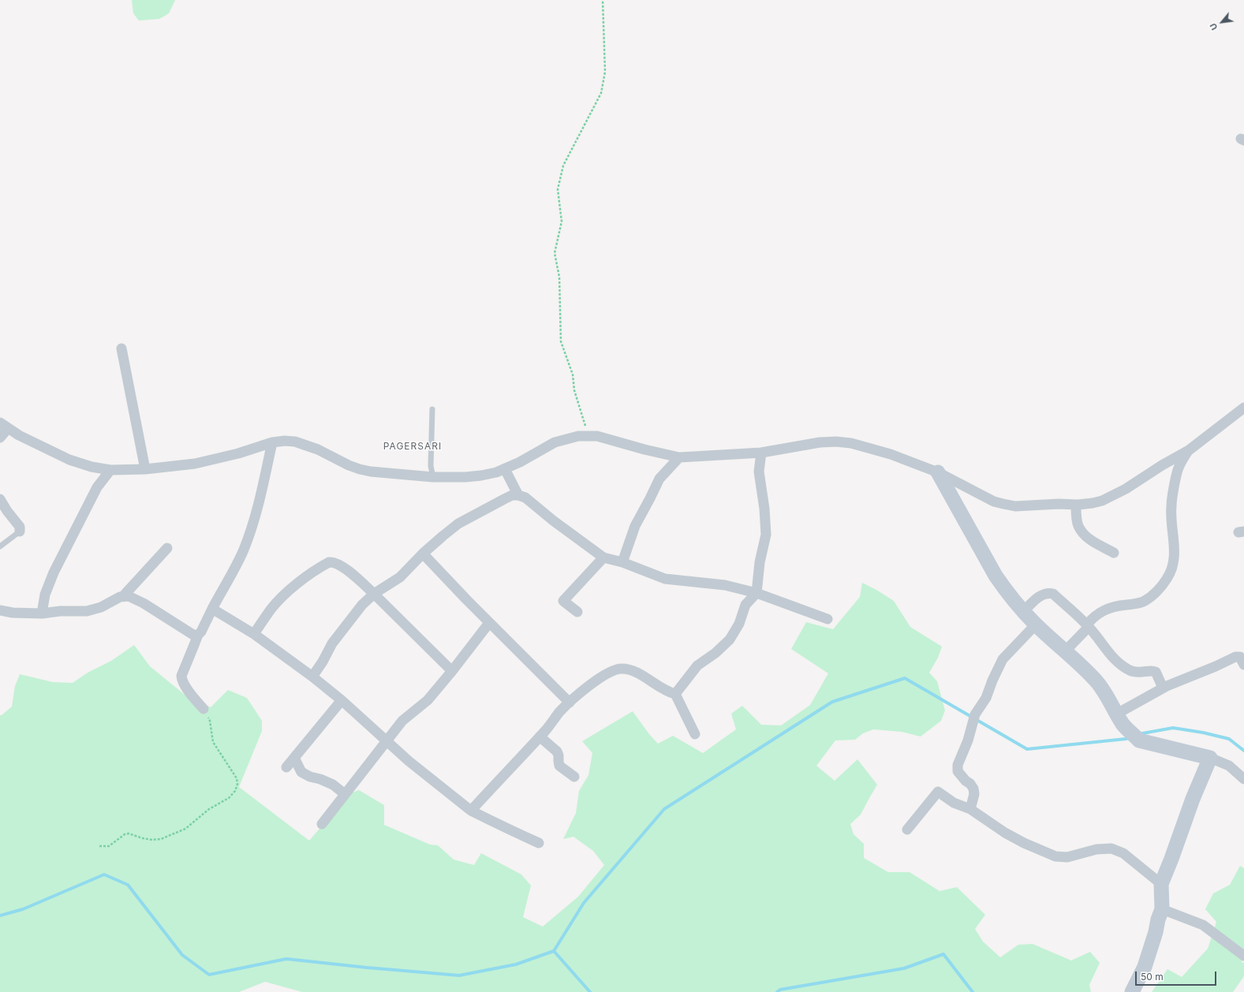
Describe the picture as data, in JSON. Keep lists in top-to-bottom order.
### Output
{
  "districts": ["PAGERSARI"],
  "scale_bar": "50 m",
  "north": "bottom left"
}
